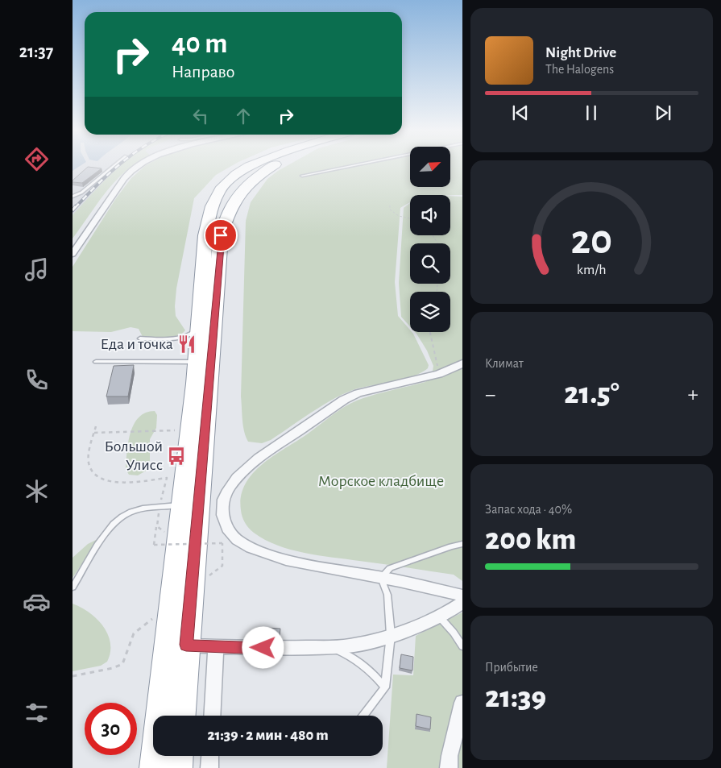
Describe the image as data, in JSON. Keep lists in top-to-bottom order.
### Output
{
  "parks": ["Морское кладбище"],
  "places": {
    "restaurant": ["Еда и точка"],
    "bus stop": ["Большой Улисс"]
  },
  "north": "top right",
  "page": {
    "tabs": "21:37",
    "turn": ["40 m", "Направо"],
    "song": ["Night Drive", "The Halogens"],
    "tile": [
      "Климат",
      ["Запас хода · 40%", "200 km"],
      ["Прибытие", "21:39"]
    ],
    "heat": ["−", "21.5°", "+"],
    "limit": "30",
    "trip": "21:39 · 2 мин · 480 m",
    "gauge": ["20", "km/h"]
  }
}
